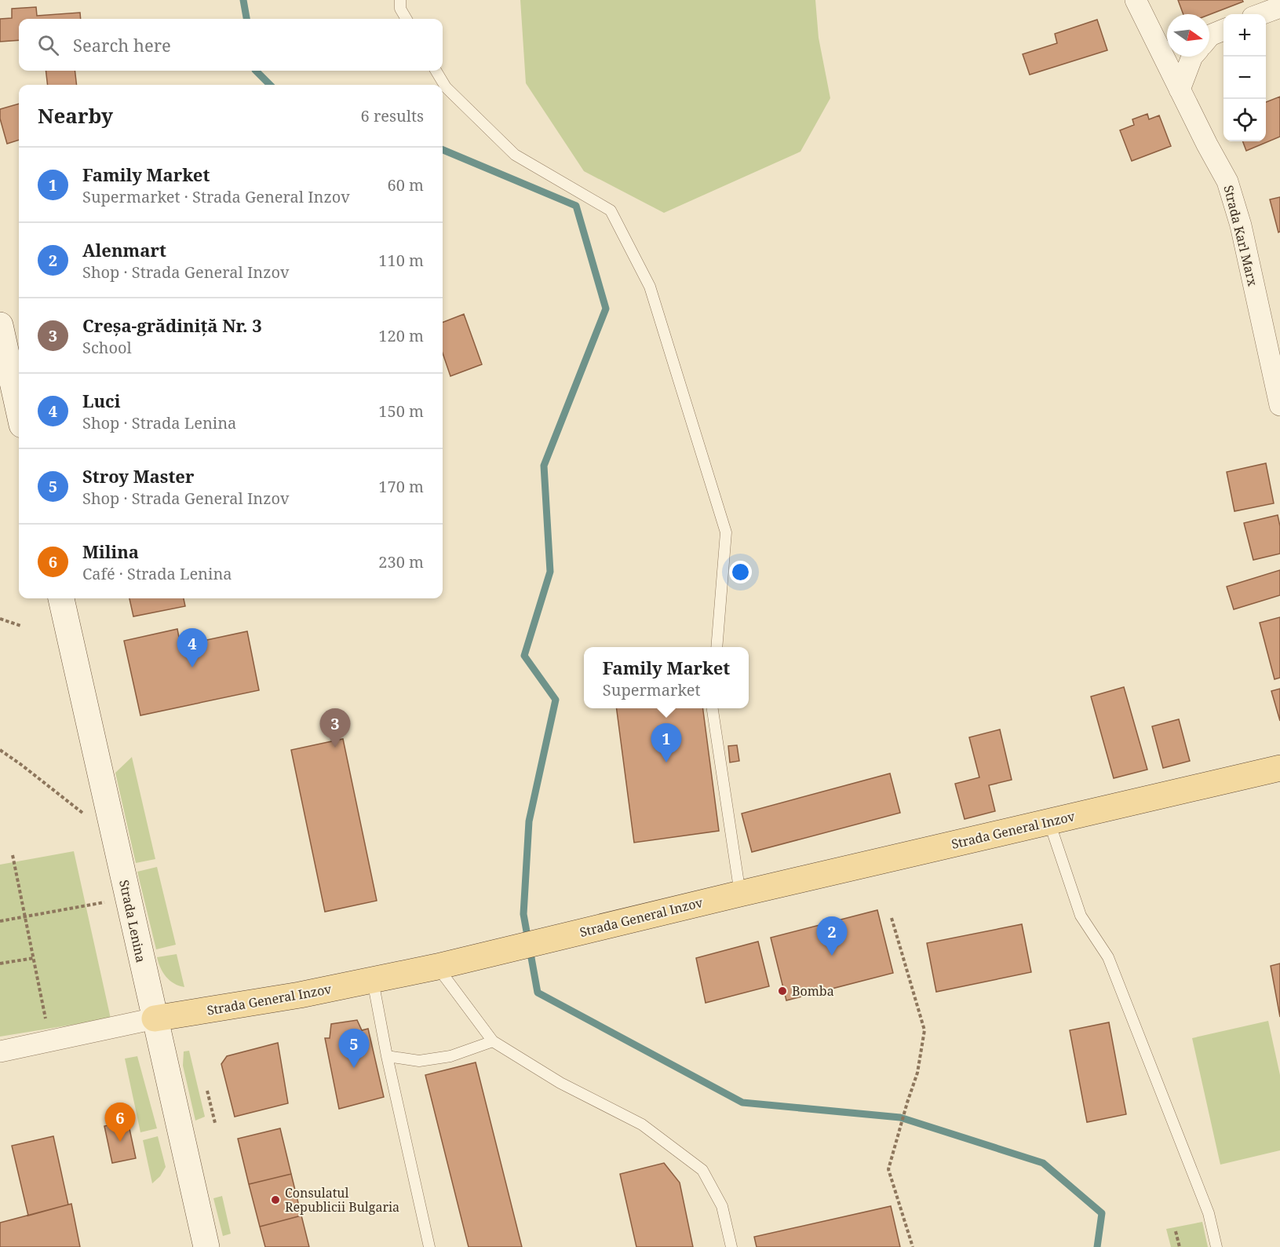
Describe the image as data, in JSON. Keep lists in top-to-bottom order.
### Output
{
  "streets": {
    "main road": ["Strada General Inzov"],
    "street": ["Strada Karl Marx", "Strada Lenina"]
  },
  "crossings": [
    ["Strada General Inzov", "Strada Lenina"]
  ],
  "places": ["Bomba", "Consulatul Republicii Bulgaria"],
  "north": "right",
  "page": {
    "map_buttons": ["+", "−"],
    "search": "Search here",
    "heading": ["Nearby", "6 results"],
    "list": [
      {
        "mark": "1",
        "name": "Family Market",
        "note": "Supermarket · Strada General Inzov",
        "value": "60 m"
      },
      {
        "mark": "2",
        "name": "Alenmart",
        "note": "Shop · Strada General Inzov",
        "value": "110 m"
      },
      {
        "mark": "3",
        "name": "Creșa-grădiniță Nr. 3",
        "note": "School",
        "value": "120 m"
      },
      {
        "mark": "4",
        "name": "Luci",
        "note": "Shop · Strada Lenina",
        "value": "150 m"
      },
      {
        "mark": "5",
        "name": "Stroy Master",
        "note": "Shop · Strada General Inzov",
        "value": "170 m"
      },
      {
        "mark": "6",
        "name": "Milina",
        "note": "Café · Strada Lenina",
        "value": "230 m"
      }
    ],
    "pins": [
      "4",
      "3",
      "1",
      "2",
      "5",
      "6"
    ],
    "popup": ["Family Market", "Supermarket"]
  }
}
